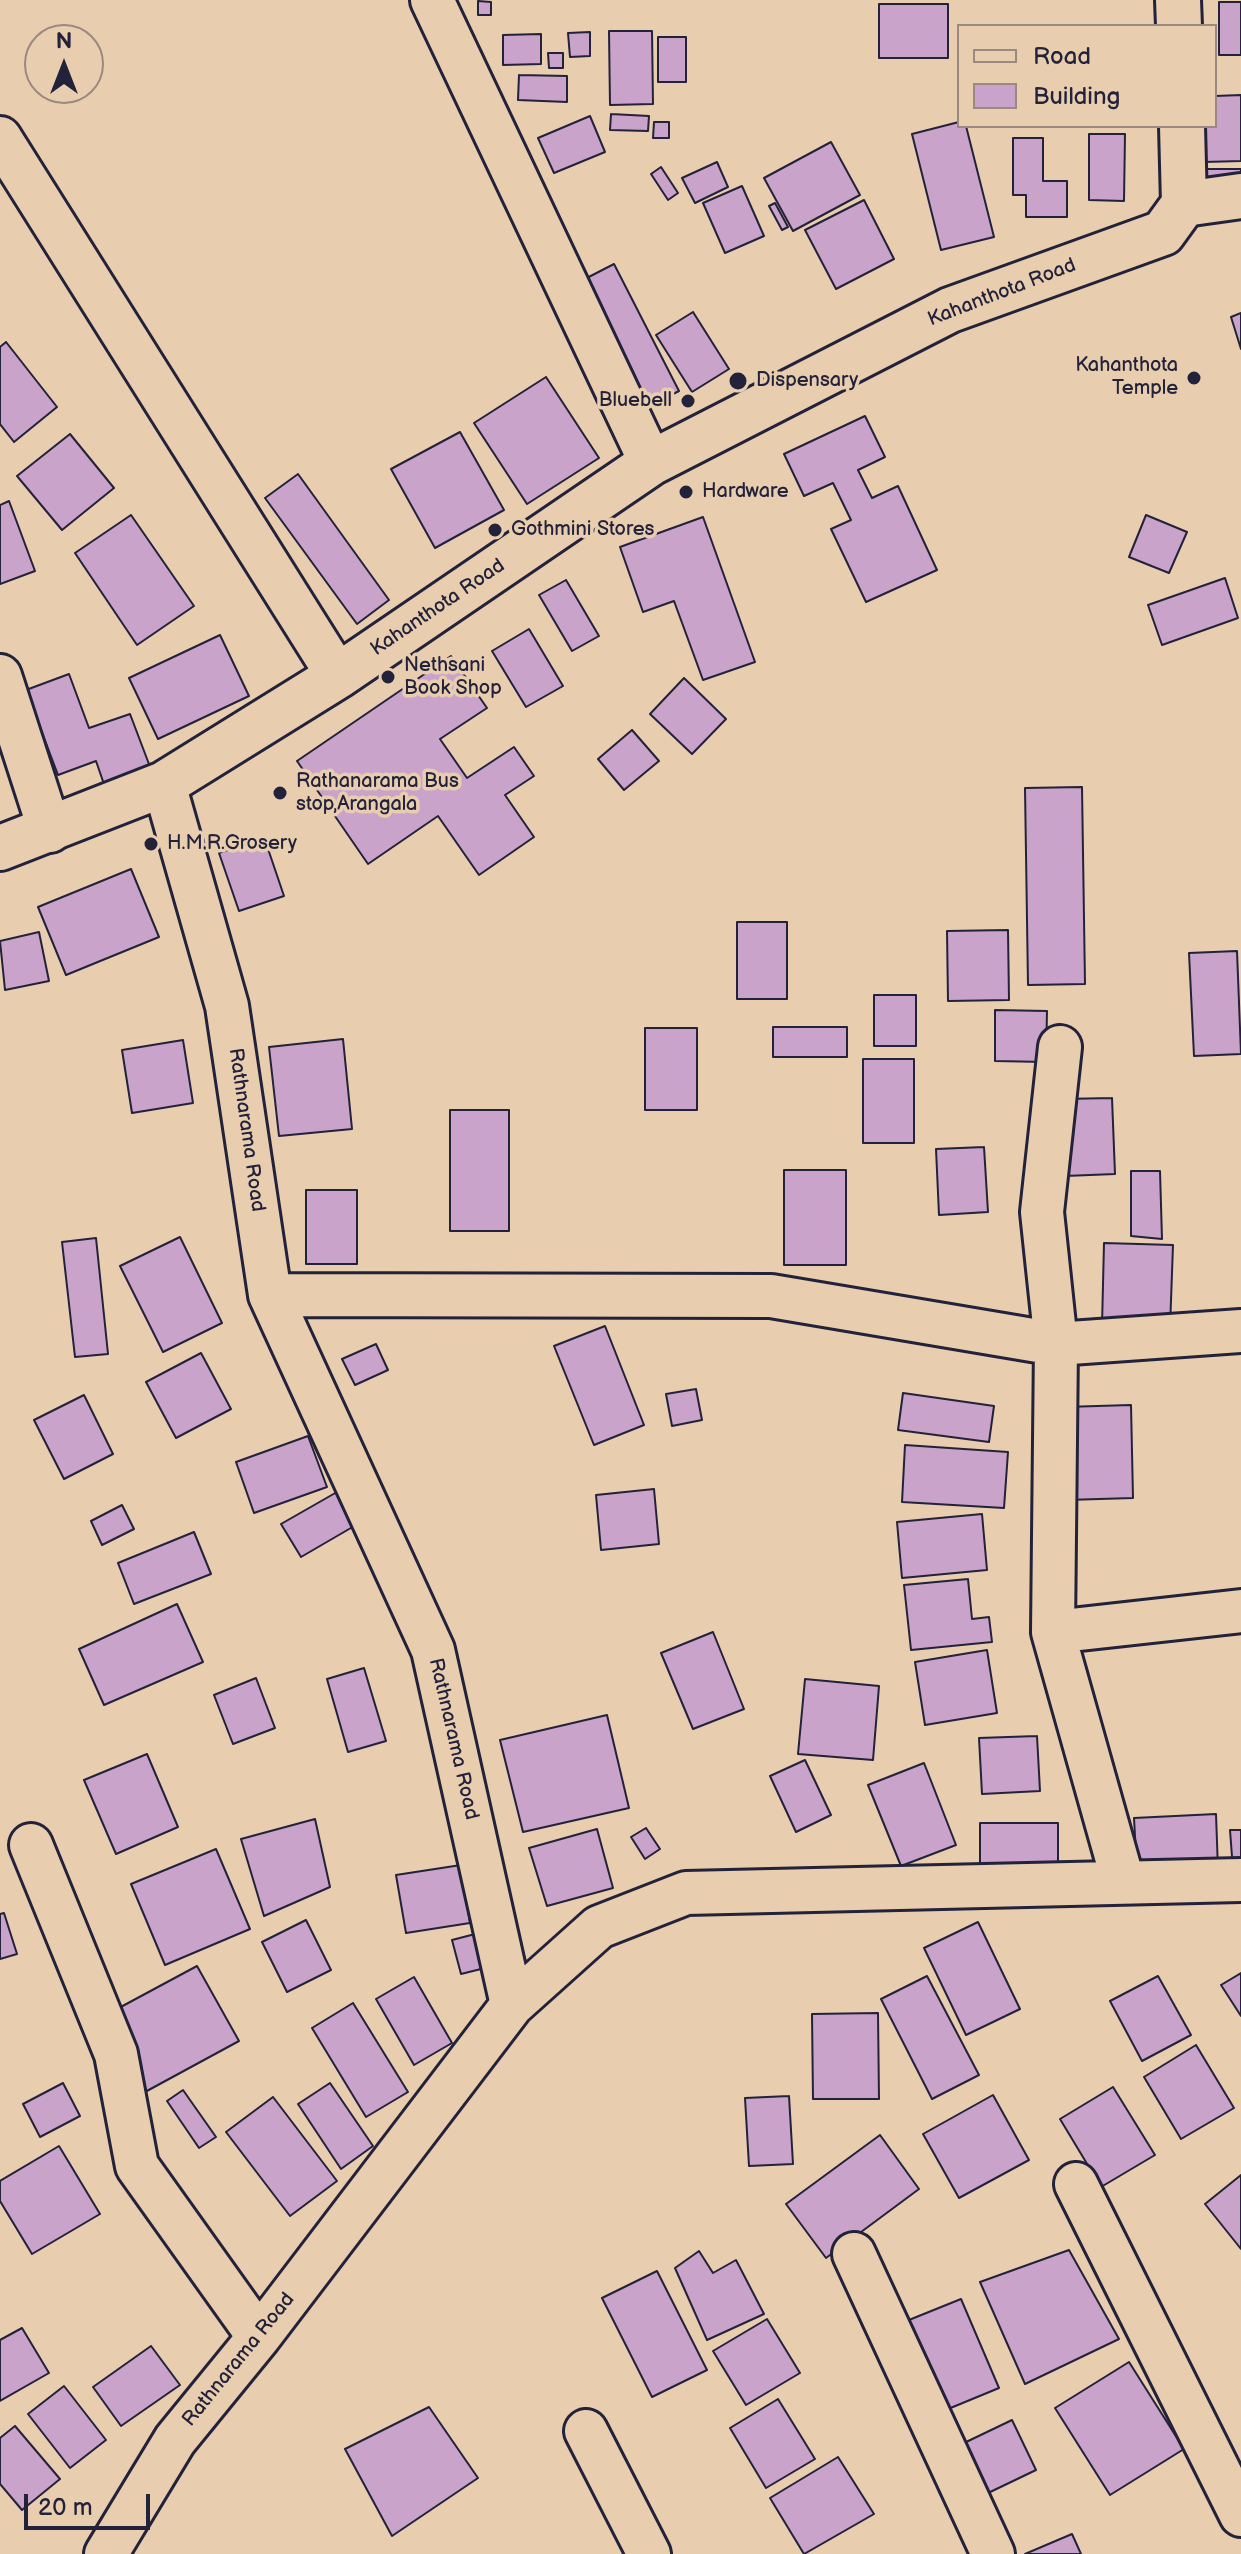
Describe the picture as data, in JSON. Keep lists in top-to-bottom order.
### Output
{
  "streets": {
    "main road": ["Kahanthota Road"],
    "street": ["Rathnarama Road"]
  },
  "crossings": [
    ["Kahanthota Road", "Rathnarama Road"]
  ],
  "places": [
    "Kahanthota Temple",
    "Dispensary",
    "Bluebell",
    "Hardware",
    "Gothmini Stores",
    "Nethsani Book Shop",
    "Rathanarama Bus stop,Arangala",
    "H.M.R.Grosery"
  ],
  "legend": ["Road", "Building"],
  "scale_bar": "20 m",
  "north": "top"
}
